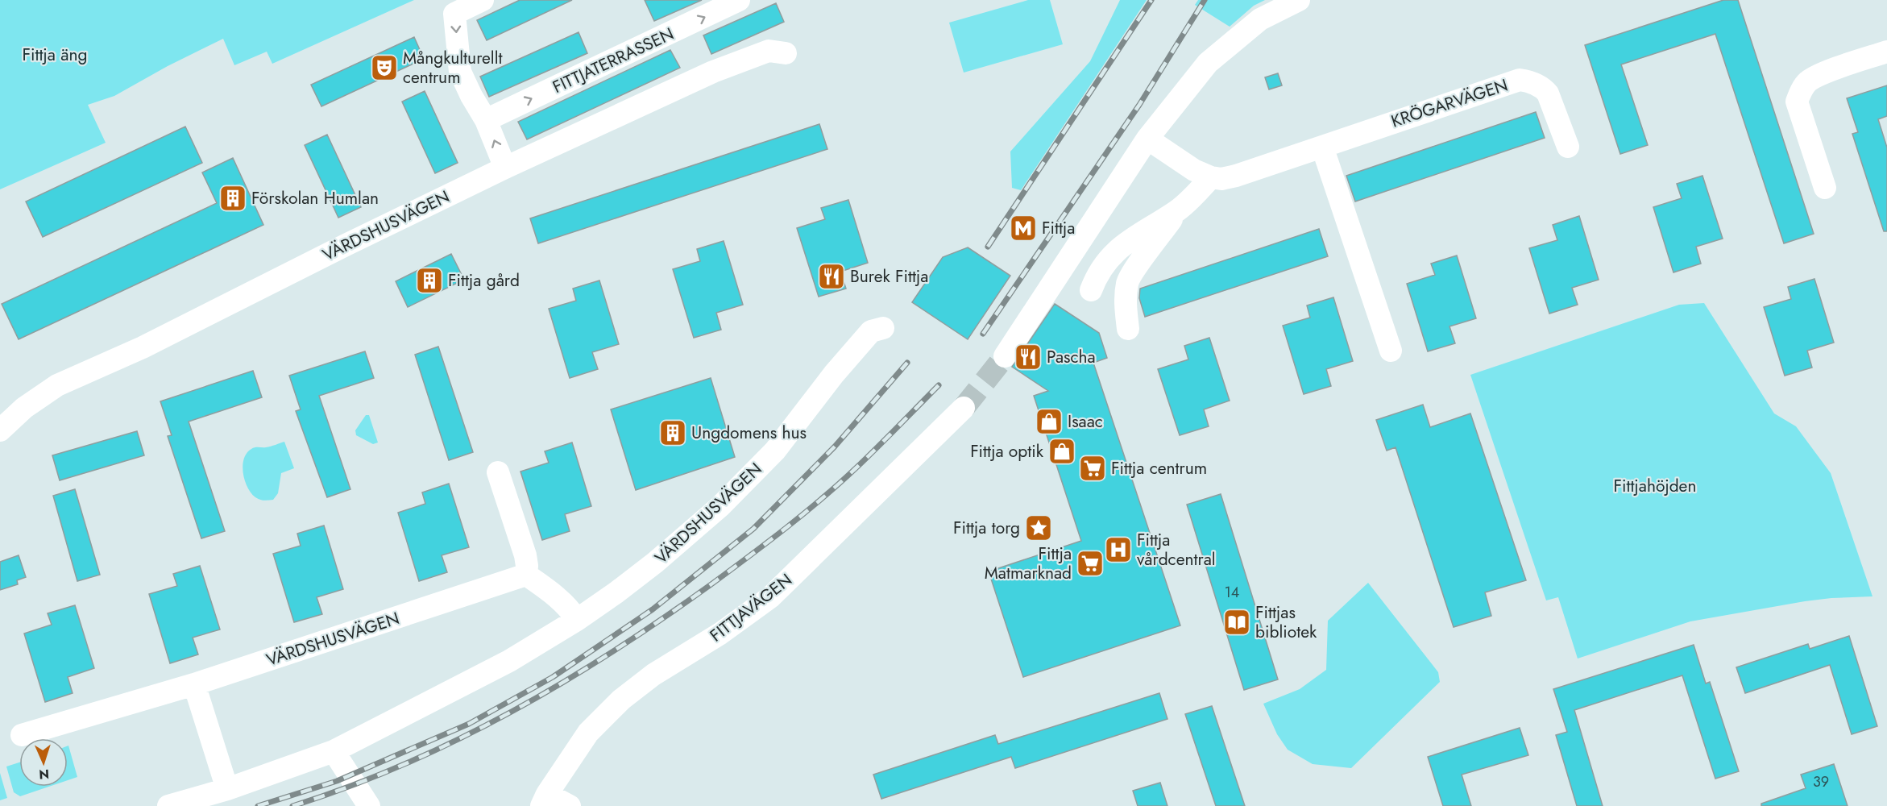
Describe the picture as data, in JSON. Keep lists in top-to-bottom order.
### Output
{
  "streets": {
    "street": [
      "FITTJATERRASSEN",
      "KRÖGARVÄGEN",
      "VÄRDSHUSVÄGEN",
      "FITTJAVÄGEN"
    ]
  },
  "one_way": ["FITTJATERRASSEN"],
  "parks": ["Fittja äng", "Fittjahöjden"],
  "places": {
    "theatre": ["Mångkulturellt centrum"],
    "building": ["Förskolan Humlan", "Fittja gård", "Ungdomens hus"],
    "metro station": ["Fittja"],
    "restaurant": ["Burek Fittja", "Pascha"],
    "shop": ["Isaac", "Fittja optik"],
    "supermarket": ["Fittja centrum", "Fittja Matmarknad"],
    "place": ["Fittja torg"],
    "hospital": ["Fittja vårdcentral"],
    "library": ["Fittjas bibliotek"]
  },
  "house_numbers": ["14", "39"],
  "north": "bottom"
}
